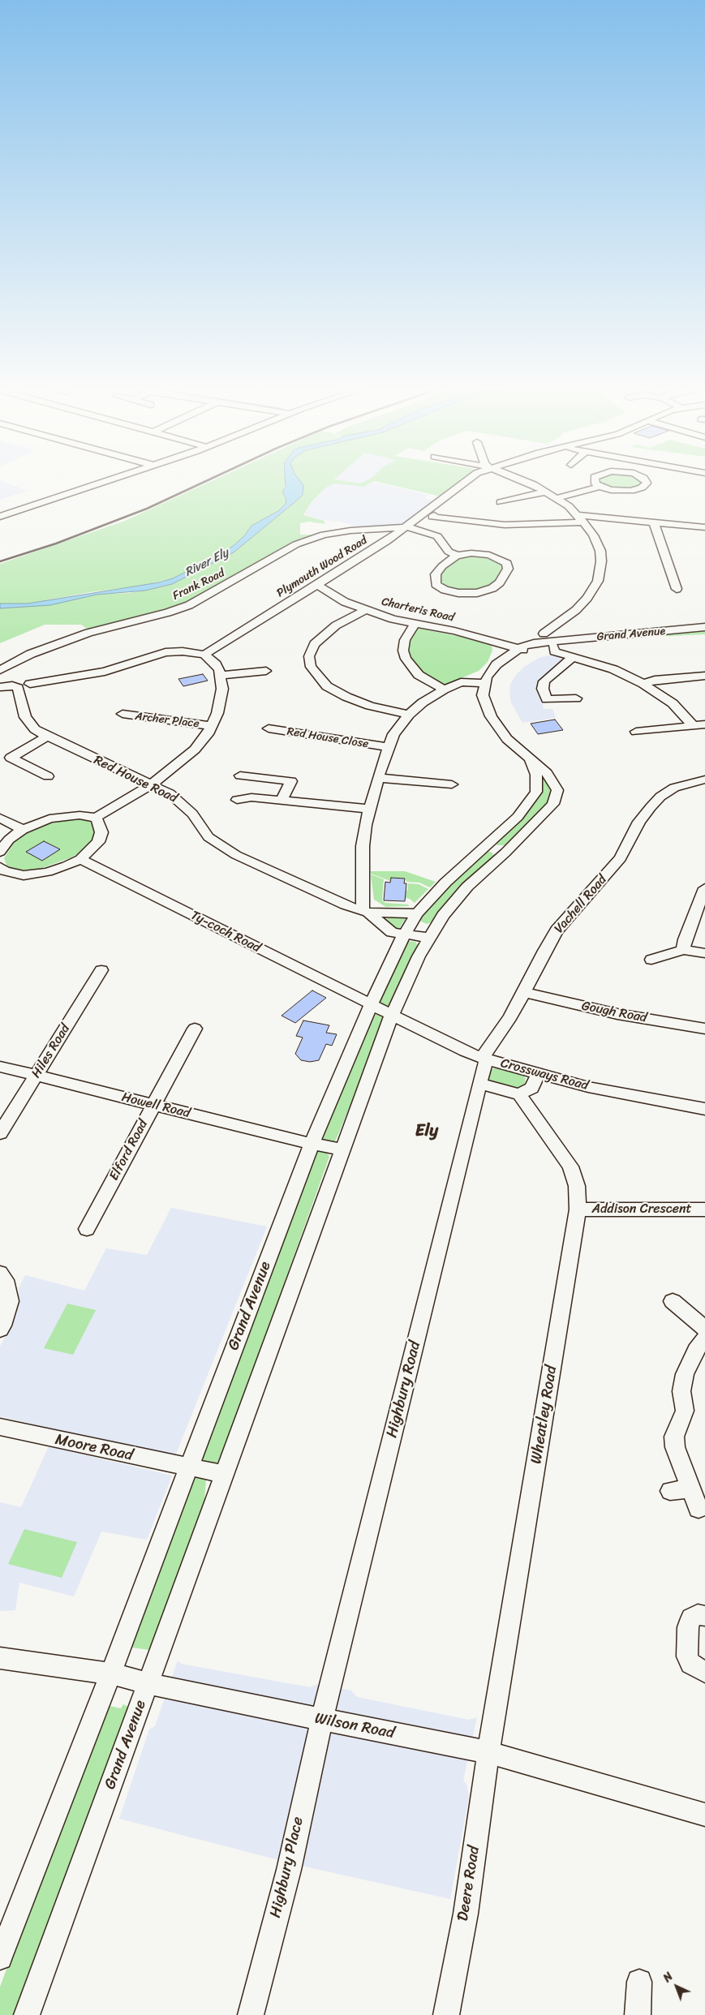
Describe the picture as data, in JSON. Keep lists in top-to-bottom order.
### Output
{
  "streets": {
    "street": [
      "Plymouth Wood Road",
      "Frank Road",
      "Charteris Road",
      "Grand Avenue",
      "Archer Place",
      "Red House Close",
      "Red House Road",
      "Vachell Road",
      "Ty-coch Road",
      "Gough Road",
      "Hiles Road",
      "Crossways Road",
      "Howell Road",
      "Elford Road",
      "Addison Crescent",
      "Highbury Road",
      "Wheatley Road",
      "Moore Road",
      "Wilson Road",
      "Highbury Place",
      "Deere Road"
    ]
  },
  "crossings": [
    ["Plymouth Wood Road", "Frank Road"],
    ["Plymouth Wood Road", "Charteris Road"],
    ["Charteris Road", "Grand Avenue"],
    ["Grand Avenue", "Red House Road"],
    ["Grand Avenue", "Ty-coch Road"],
    ["Grand Avenue", "Crossways Road"],
    ["Grand Avenue", "Howell Road"],
    ["Grand Avenue", "Moore Road"],
    ["Grand Avenue", "Wilson Road"],
    ["Vachell Road", "Gough Road"],
    ["Vachell Road", "Crossways Road"],
    ["Vachell Road", "Highbury Road"],
    ["Hiles Road", "Howell Road"],
    ["Crossways Road", "Highbury Road"],
    ["Howell Road", "Elford Road"],
    ["Addison Crescent", "Wheatley Road"],
    ["Highbury Road", "Wilson Road"],
    ["Highbury Road", "Highbury Place"],
    ["Wheatley Road", "Wilson Road"],
    ["Wheatley Road", "Deere Road"],
    ["Wilson Road", "Highbury Place"],
    ["Wilson Road", "Deere Road"]
  ],
  "districts": ["Ely"],
  "water": ["River Ely"],
  "north": "top left"
}
